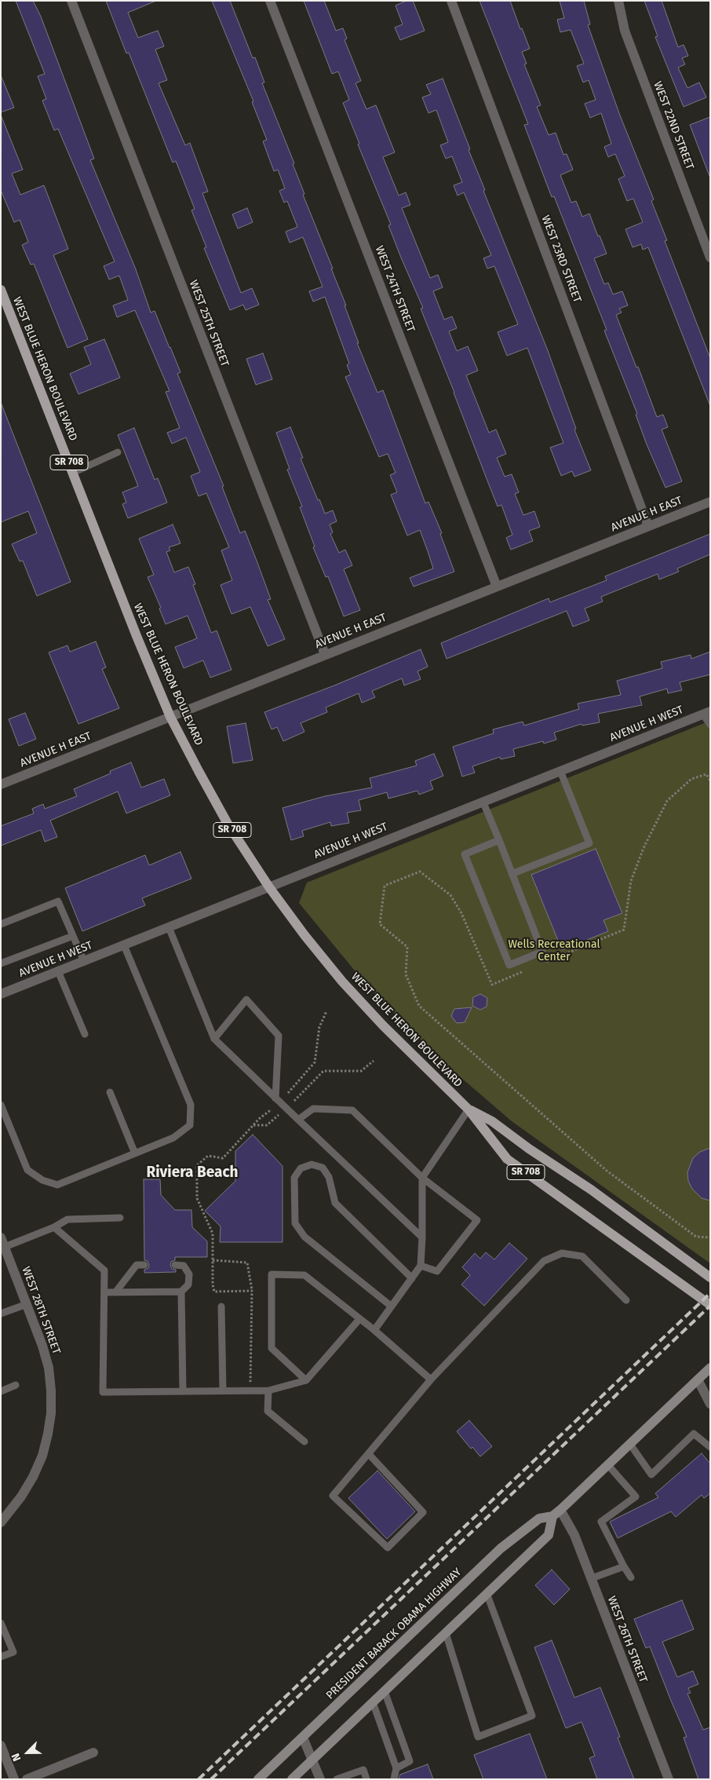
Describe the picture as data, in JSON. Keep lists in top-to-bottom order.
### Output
{
  "streets": {
    "main road": ["WEST BLUE HERON BOULEVARD", "SR 708", "PRESIDENT BARACK OBAMA HIGHWAY"],
    "street": [
      "WEST 22ND STREET",
      "WEST 23RD STREET",
      "WEST 24TH STREET",
      "WEST 25TH STREET",
      "AVENUE H EAST",
      "AVENUE H WEST",
      "WEST 28TH STREET",
      "WEST 26TH STREET"
    ]
  },
  "crossings": [
    ["WEST 23RD STREET", "AVENUE H EAST"],
    ["WEST 24TH STREET", "AVENUE H EAST"],
    ["WEST 25TH STREET", "AVENUE H EAST"],
    ["WEST BLUE HERON BOULEVARD", "AVENUE H EAST"],
    ["WEST BLUE HERON BOULEVARD", "AVENUE H WEST"],
    ["PRESIDENT BARACK OBAMA HIGHWAY", "WEST 26TH STREET"]
  ],
  "districts": ["Riviera Beach"],
  "parks": ["Wells Recreational Center"],
  "north": "bottom left"
}
